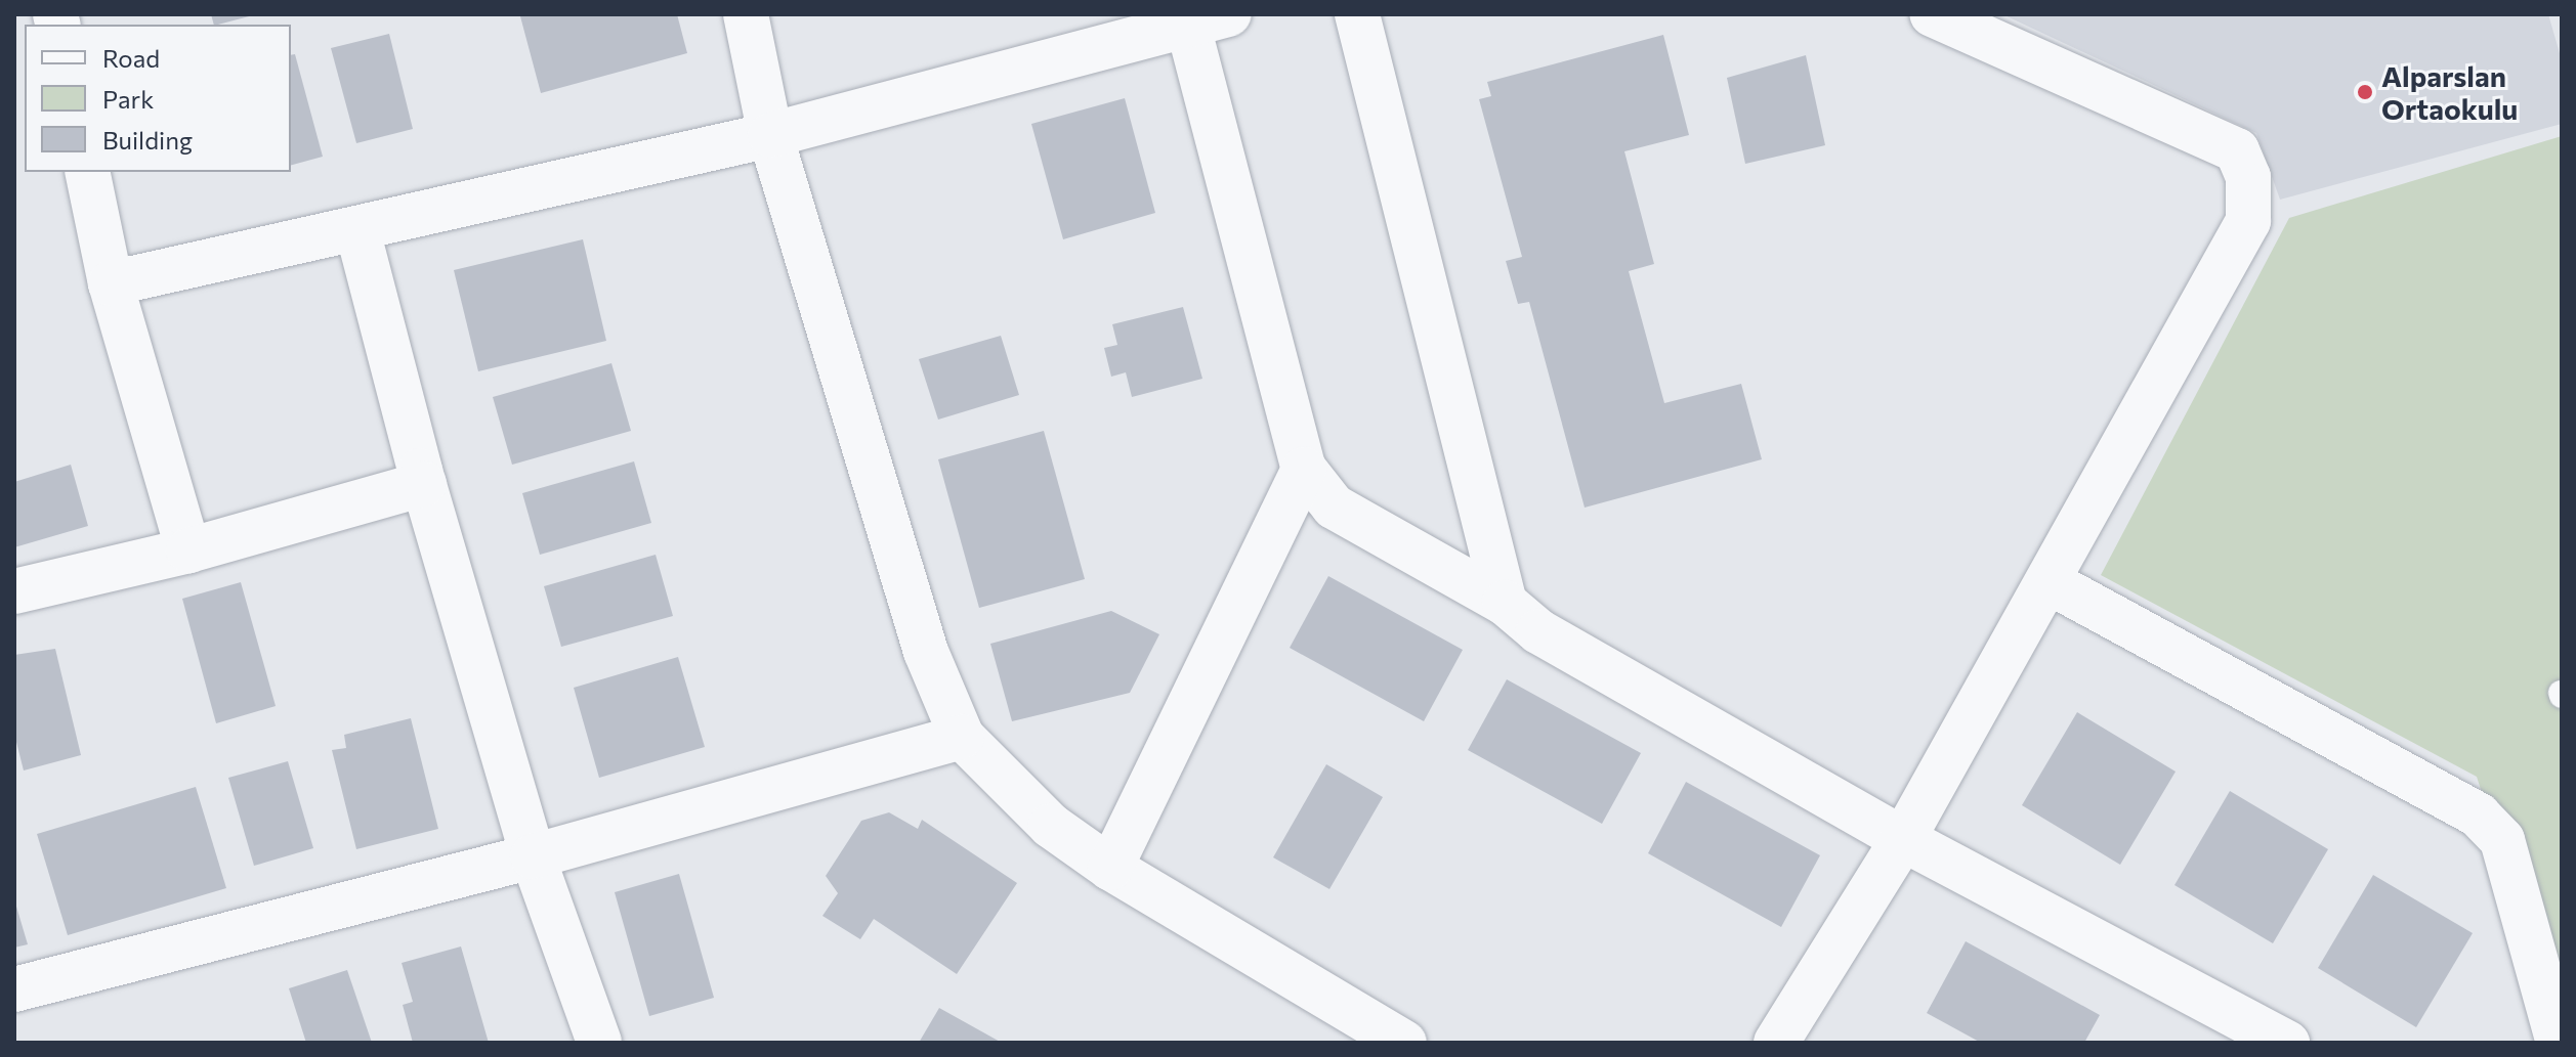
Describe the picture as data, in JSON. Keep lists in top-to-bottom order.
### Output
{
  "places": ["Alparslan Ortaokulu"],
  "legend": ["Road", "Park", "Building"]
}
